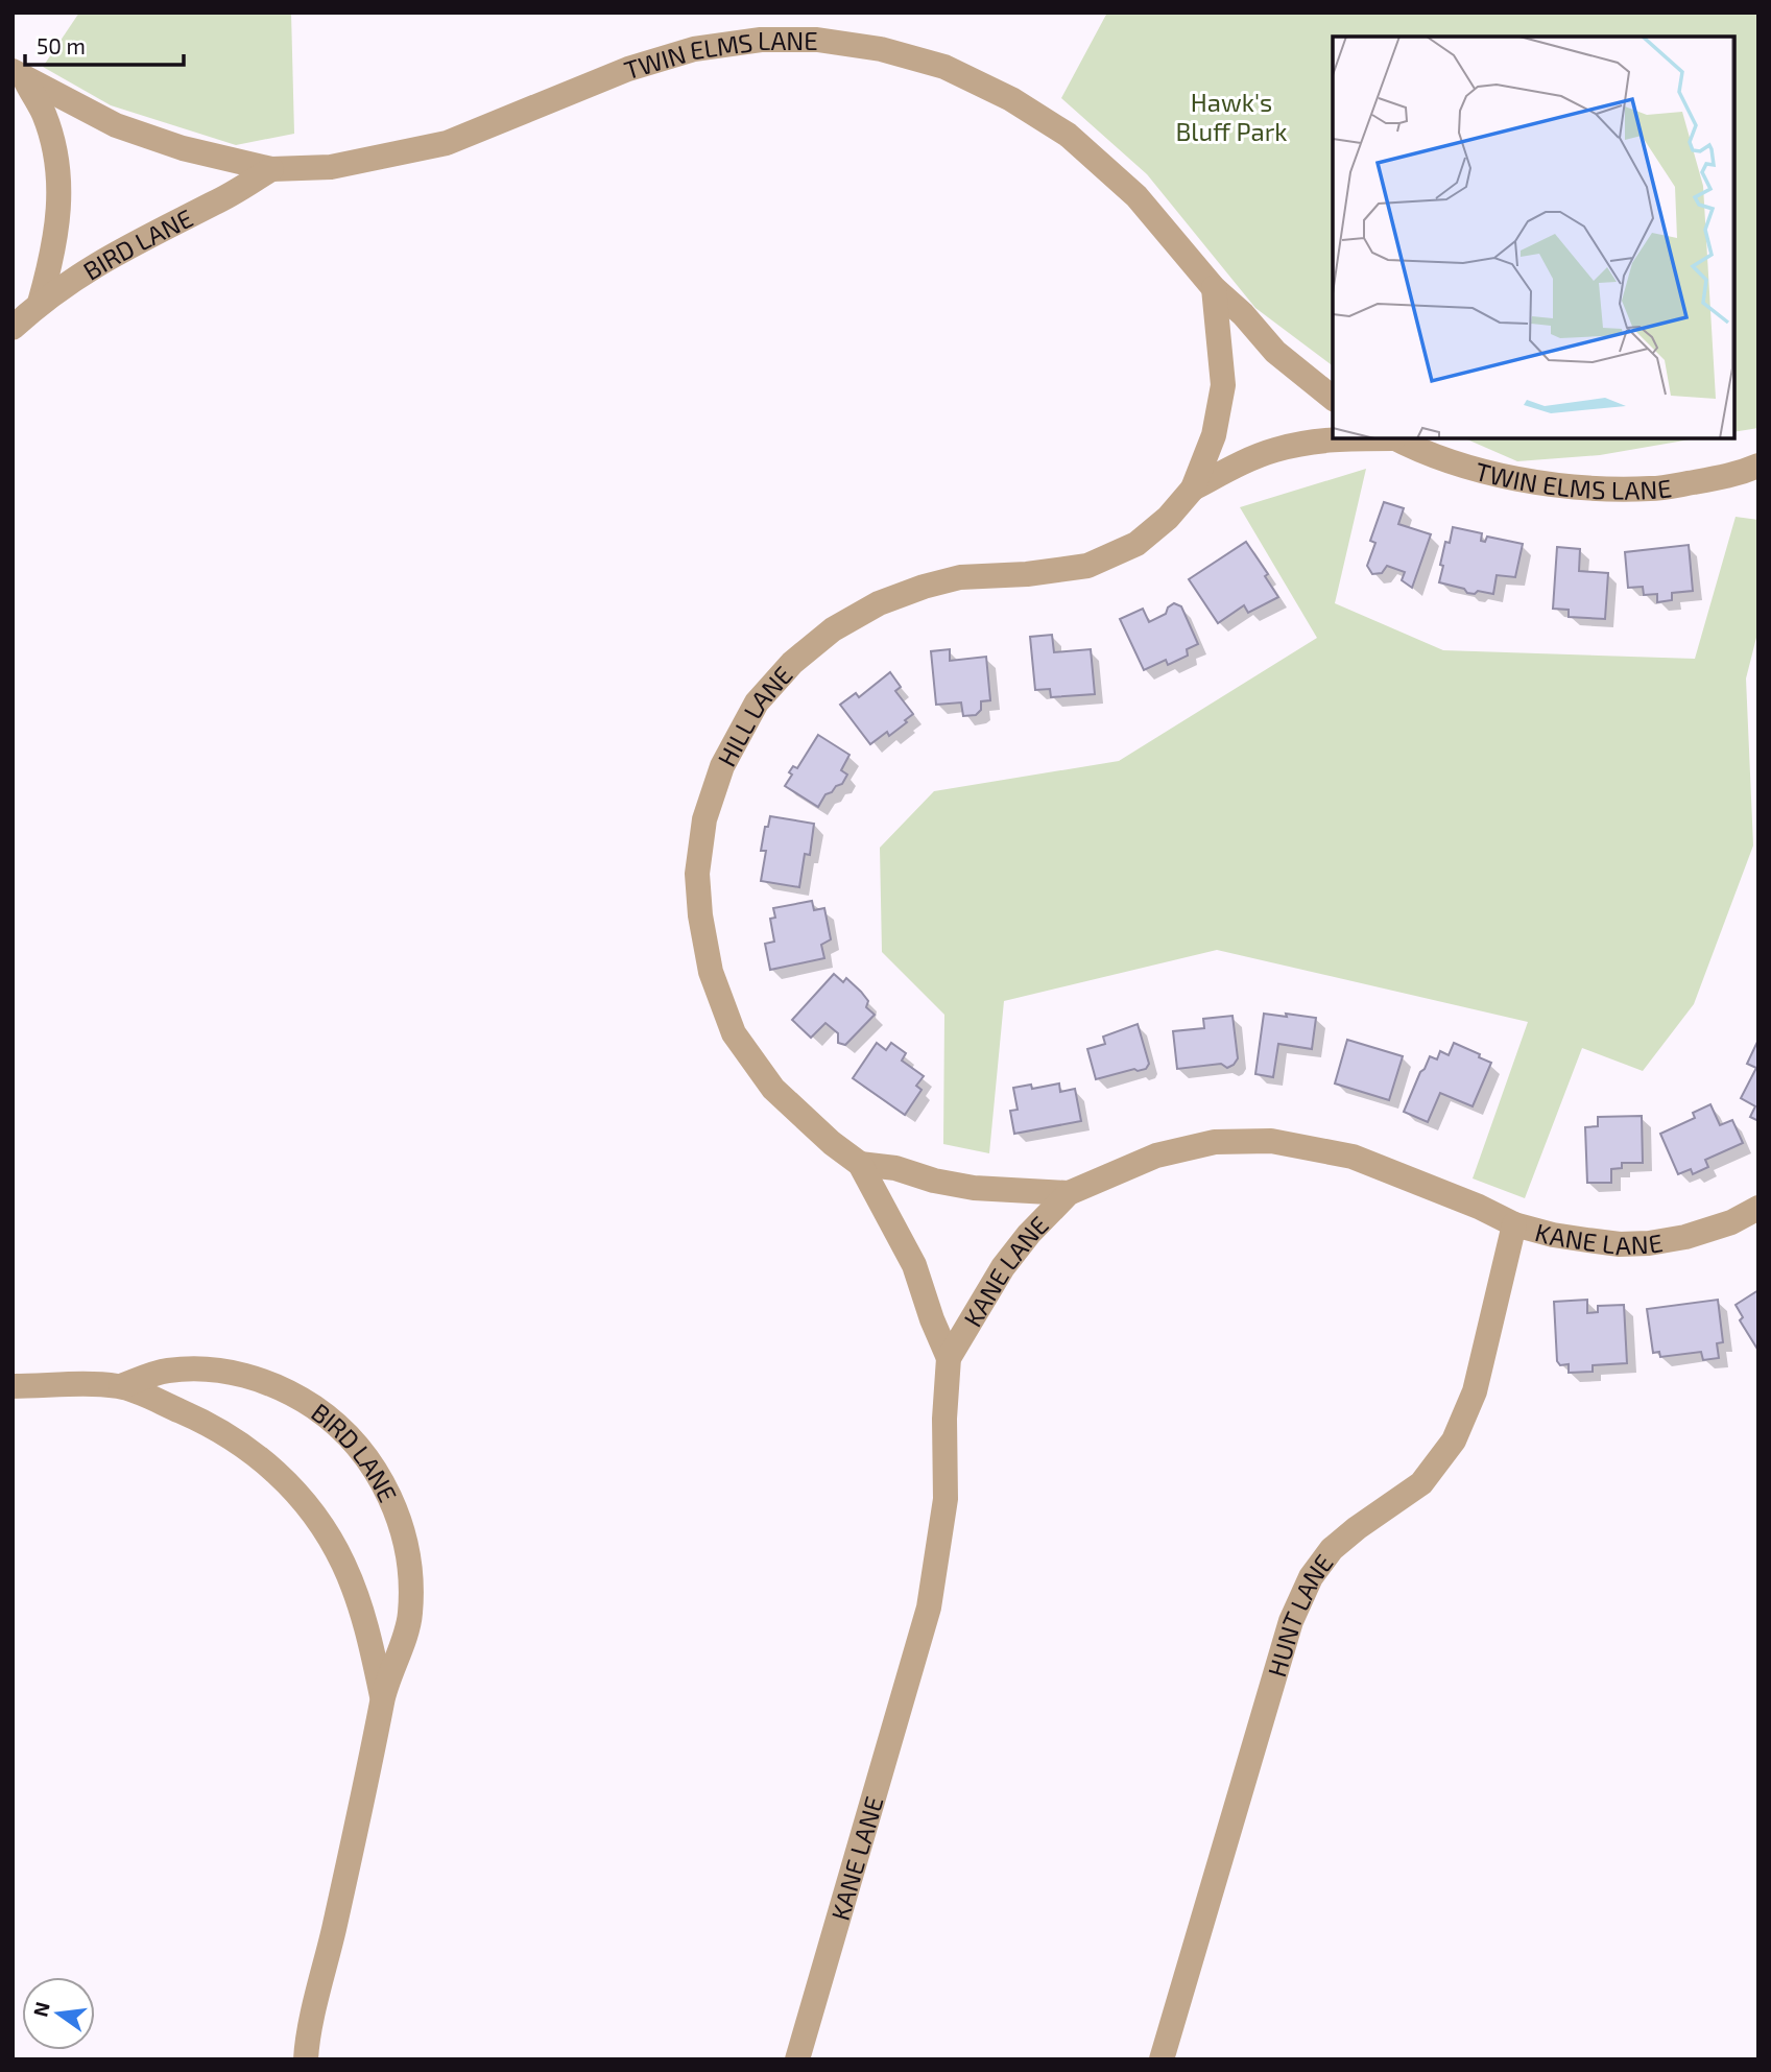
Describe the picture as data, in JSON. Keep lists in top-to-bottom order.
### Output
{
  "streets": {
    "street": [
      "TWIN ELMS LANE",
      "BIRD LANE",
      "HILL LANE",
      "KANE LANE",
      "HUNT LANE"
    ]
  },
  "crossings": [
    ["TWIN ELMS LANE", "BIRD LANE"],
    ["KANE LANE", "HUNT LANE"]
  ],
  "parks": ["Hawk's Bluff Park"],
  "scale_bar": "50 m",
  "north": "left"
}
